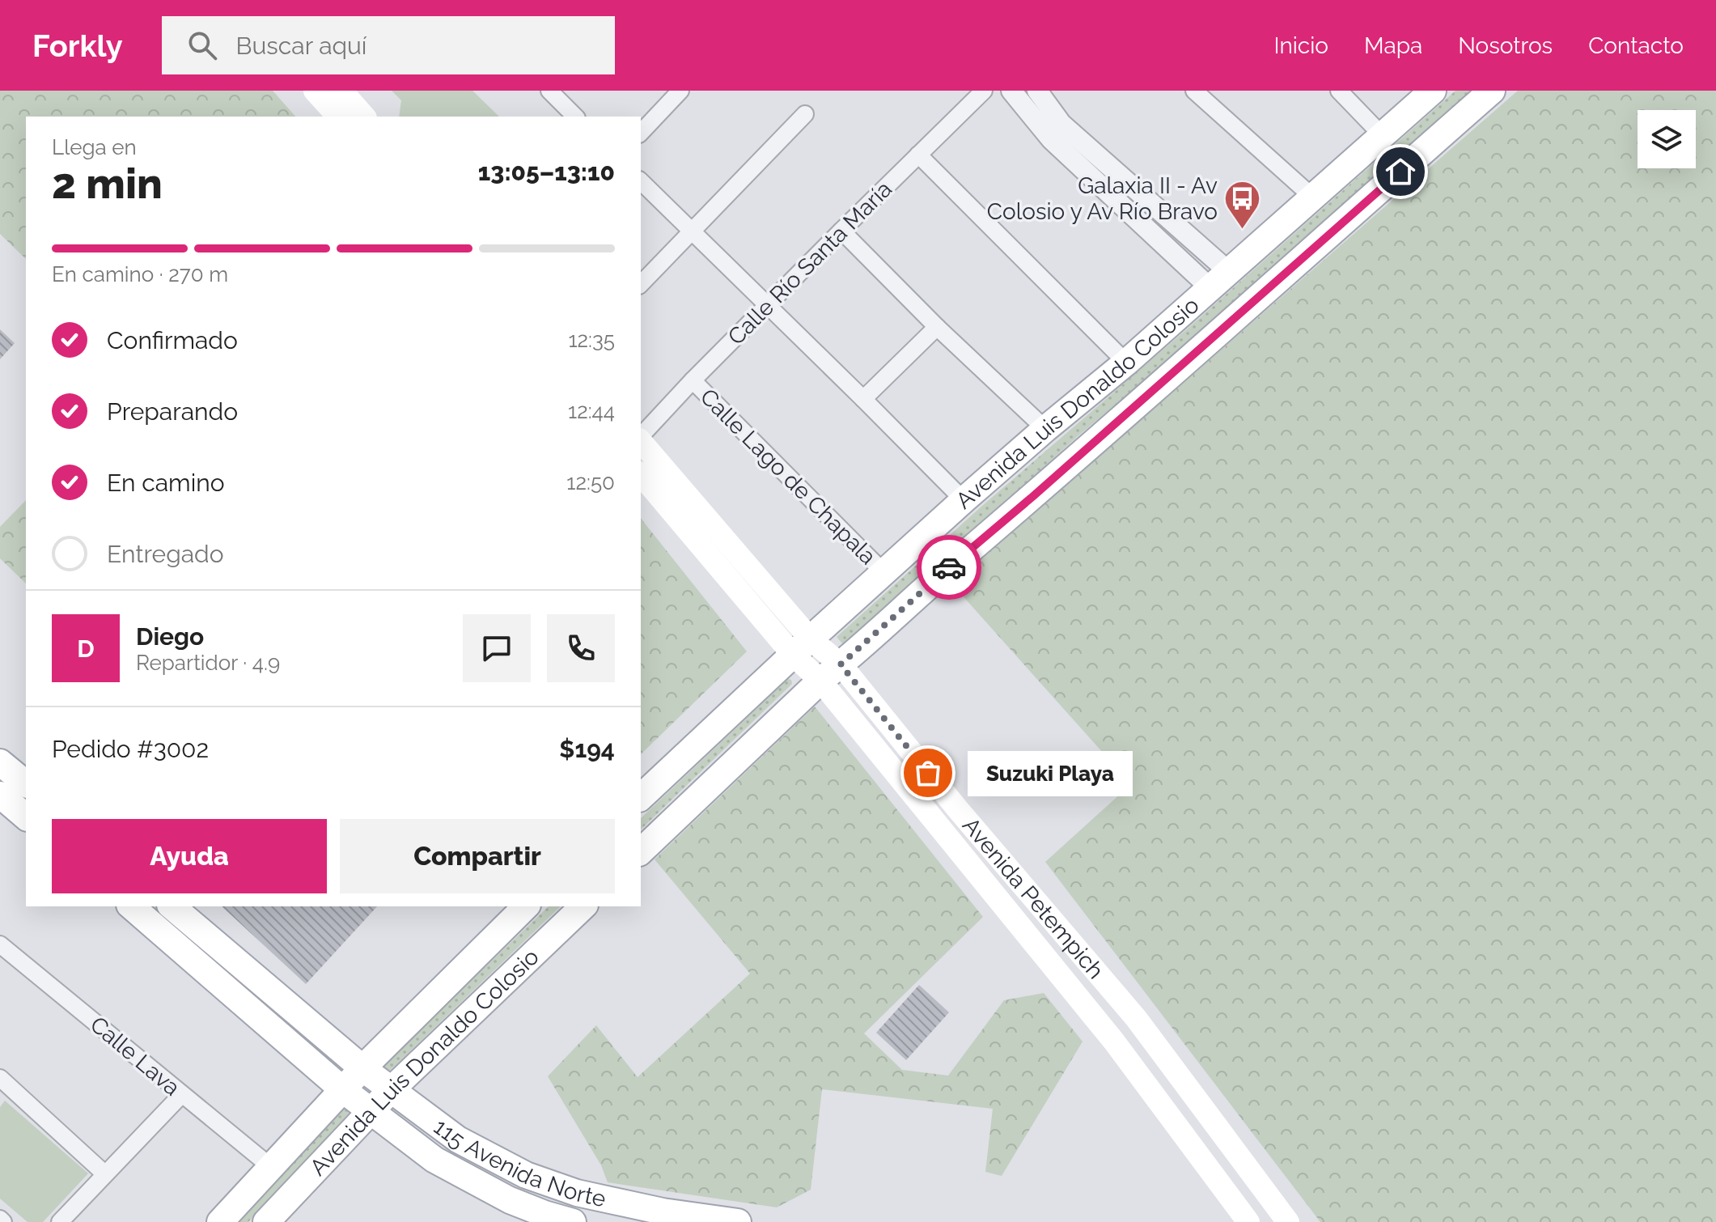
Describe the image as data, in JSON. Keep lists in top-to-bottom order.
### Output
{
  "streets": {
    "main road": ["Avenida Luis Donaldo Colosio", "Avenida Petempich", "115 Avenida Norte"],
    "street": ["Calle Río Santa María", "Calle Lago de Chapala", "Calle Lava"]
  },
  "crossings": [
    ["Calle Río Santa María", "Calle Lago de Chapala"],
    ["Avenida Luis Donaldo Colosio", "Calle Lago de Chapala"],
    ["Avenida Luis Donaldo Colosio", "Avenida Petempich"],
    ["Avenida Luis Donaldo Colosio", "Calle Lava"],
    ["Avenida Luis Donaldo Colosio", "115 Avenida Norte"]
  ],
  "places": {
    "bus stop": ["Galaxia II - Av Colosio y Av Río Bravo"],
    "other": ["Suzuki Playa"]
  },
  "page": {
    "header": "Forkly",
    "search": "Buscar aquí",
    "nav": [
      "Inicio",
      "Mapa",
      "Nosotros",
      "Contacto"
    ],
    "heading": ["2 min", "Llega en", "13:05–13:10"],
    "panel": [
      "Diego",
      "Repartidor · 4.9",
      "Pedido #3002",
      "$194"
    ],
    "bar": "En camino · 270 m",
    "list": [
      ["Confirmado", "12:35"],
      ["Preparando", "12:44"],
      ["En camino", "12:50"],
      "Entregado"
    ],
    "round": "D",
    "bubble": "Suzuki Playa",
    "buttons": ["Ayuda", "Compartir"]
  }
}
